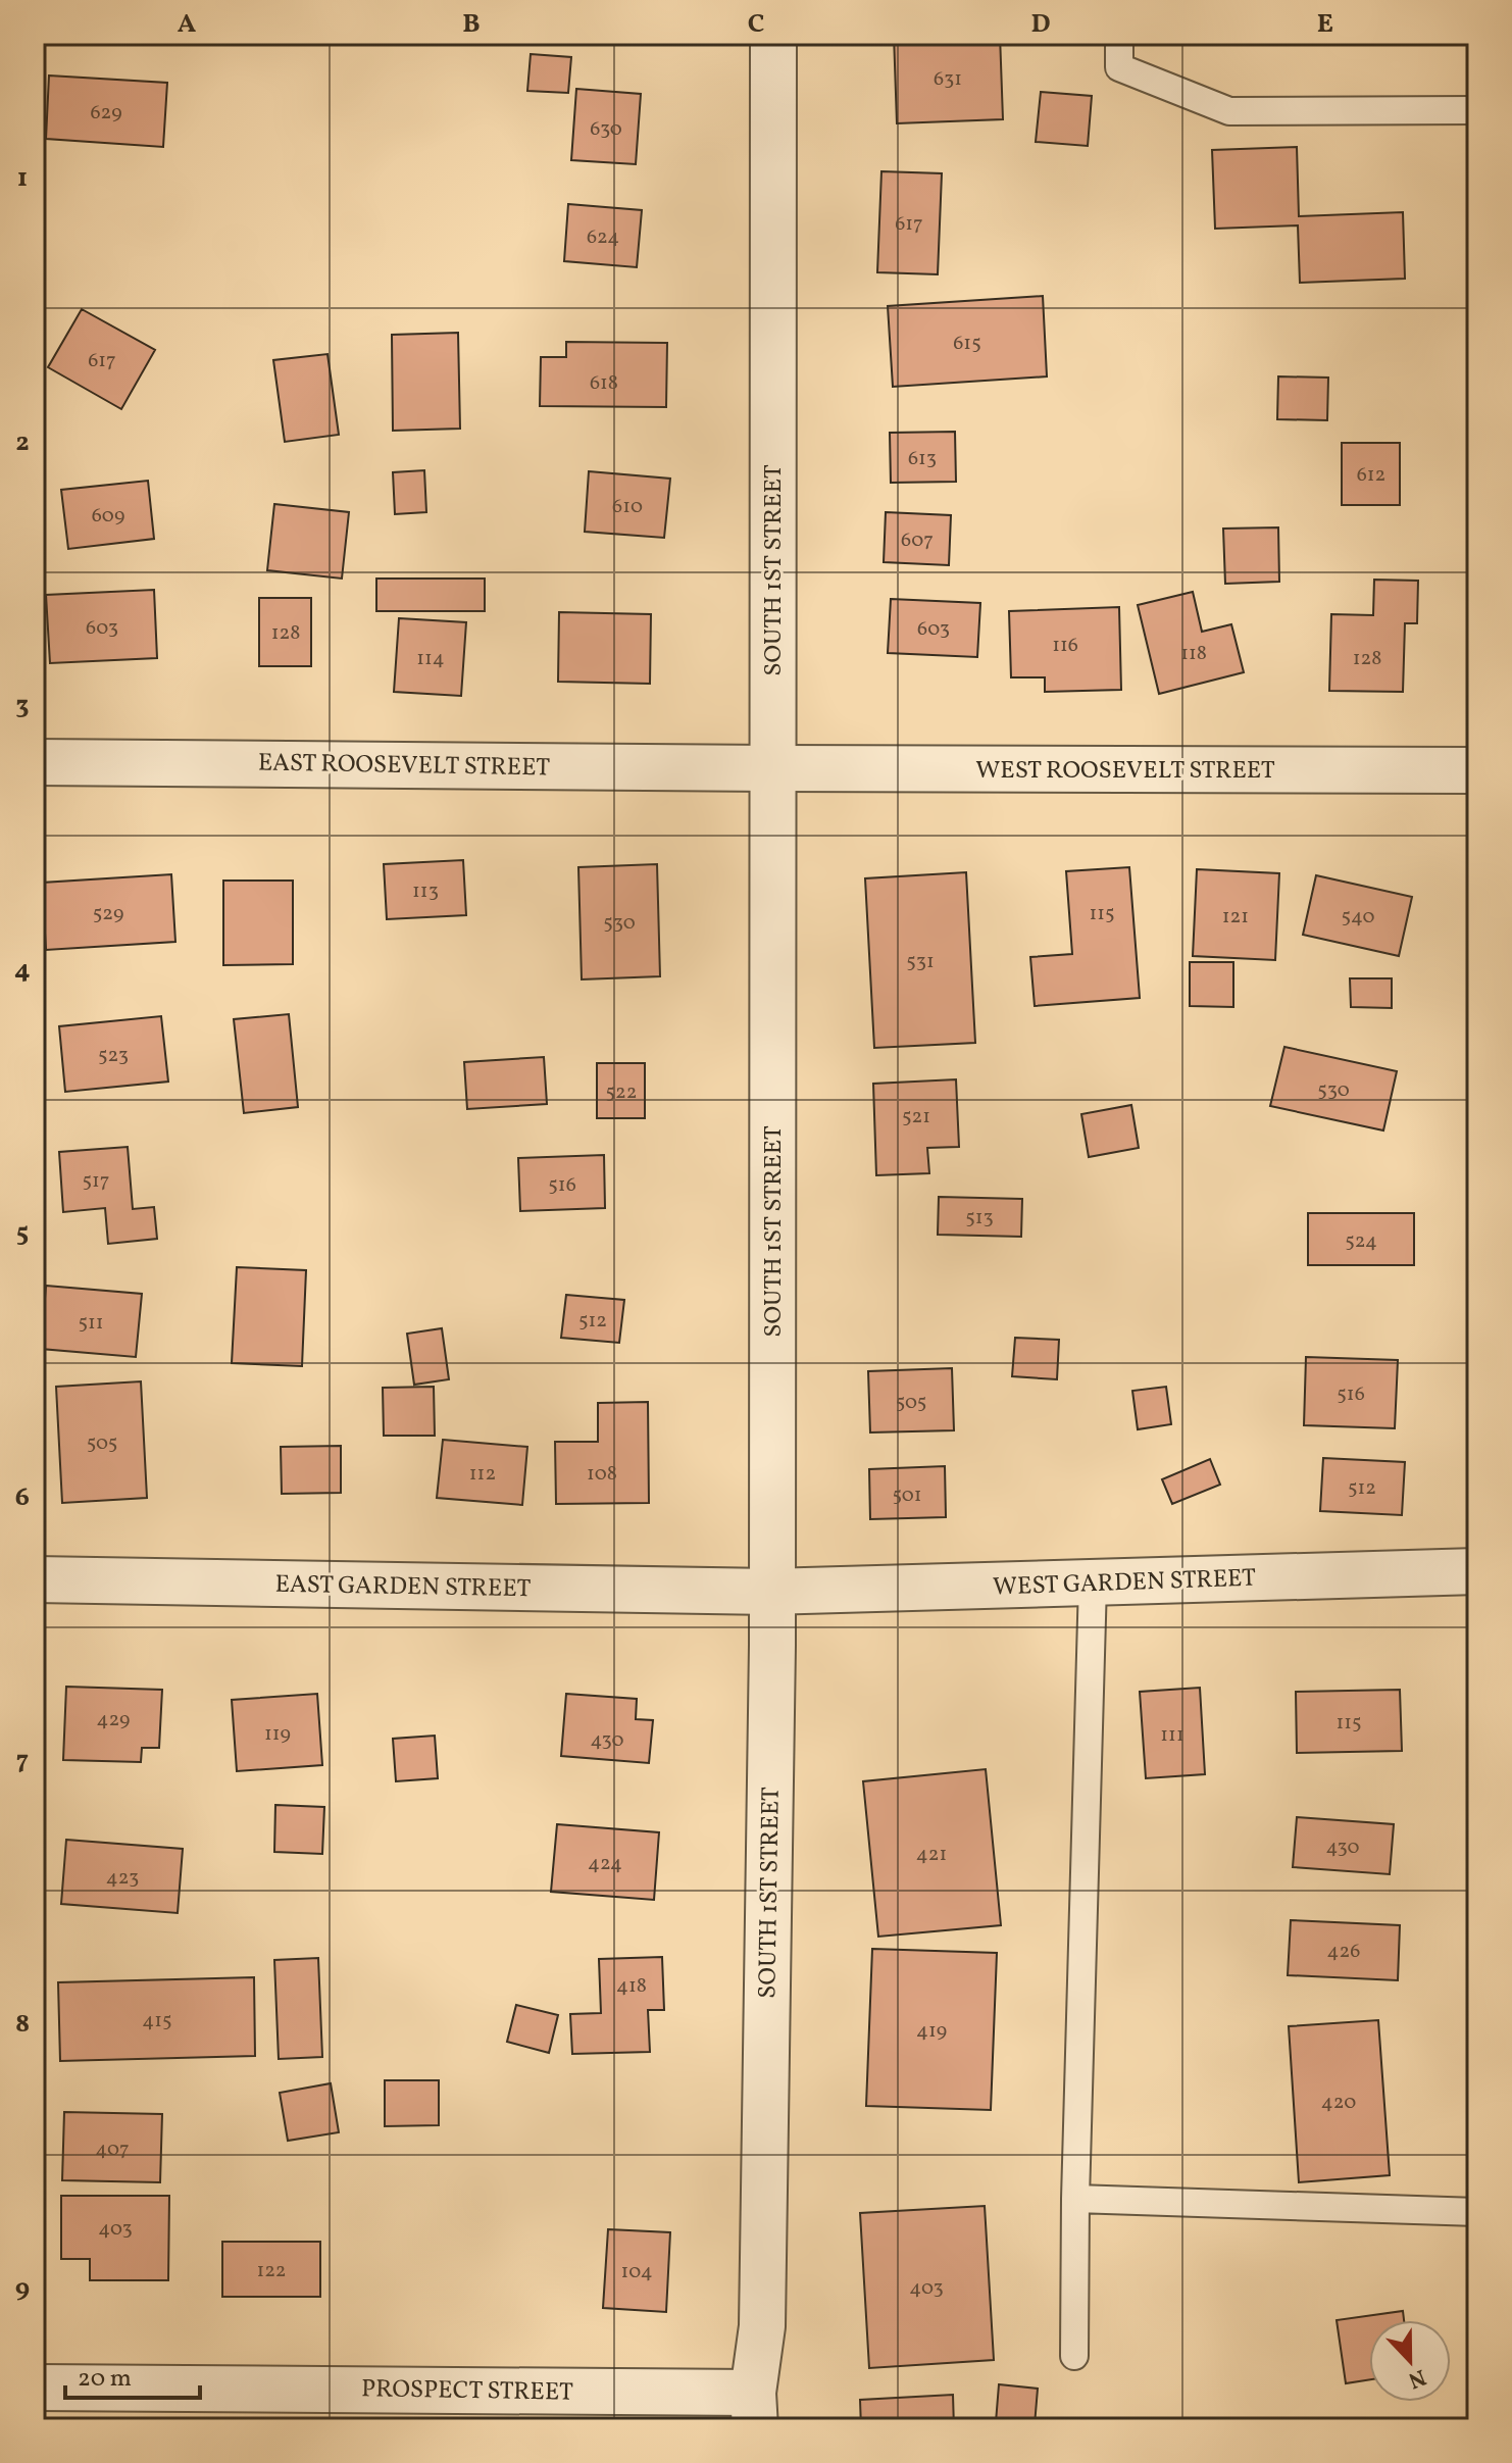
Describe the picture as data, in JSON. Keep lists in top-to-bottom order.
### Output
{
  "streets": {
    "street": [
      "SOUTH 1ST STREET",
      "EAST ROOSEVELT STREET",
      "WEST ROOSEVELT STREET",
      "WEST GARDEN STREET",
      "EAST GARDEN STREET",
      "PROSPECT STREET"
    ]
  },
  "crossings": [
    ["SOUTH 1ST STREET", "EAST ROOSEVELT STREET"],
    ["SOUTH 1ST STREET", "WEST ROOSEVELT STREET"],
    ["SOUTH 1ST STREET", "WEST GARDEN STREET"],
    ["SOUTH 1ST STREET", "EAST GARDEN STREET"],
    ["SOUTH 1ST STREET", "PROSPECT STREET"],
    ["EAST ROOSEVELT STREET", "WEST ROOSEVELT STREET"],
    ["WEST GARDEN STREET", "EAST GARDEN STREET"]
  ],
  "house_numbers": [
    "631",
    "629",
    "630",
    "617",
    "624",
    "615",
    "617",
    "618",
    "613",
    "612",
    "610",
    "609",
    "607",
    "603",
    "603",
    "128",
    "116",
    "118",
    "114",
    "128",
    "113",
    "529",
    "115",
    "121",
    "540",
    "530",
    "531",
    "523",
    "530",
    "522",
    "521",
    "517",
    "516",
    "513",
    "524",
    "512",
    "511",
    "516",
    "505",
    "505",
    "112",
    "108",
    "512",
    "501",
    "429",
    "115",
    "119",
    "111",
    "430",
    "430",
    "421",
    "424",
    "423",
    "426",
    "418",
    "415",
    "419",
    "420",
    "407",
    "403",
    "122",
    "104",
    "403"
  ],
  "scale_bar": "20 m",
  "north": "bottom",
  "grid": {
    "columns": [
      "A",
      "B",
      "C",
      "D",
      "E"
    ],
    "rows": [
      "1",
      "2",
      "3",
      "4",
      "5",
      "6",
      "7",
      "8",
      "9"
    ]
  }
}
